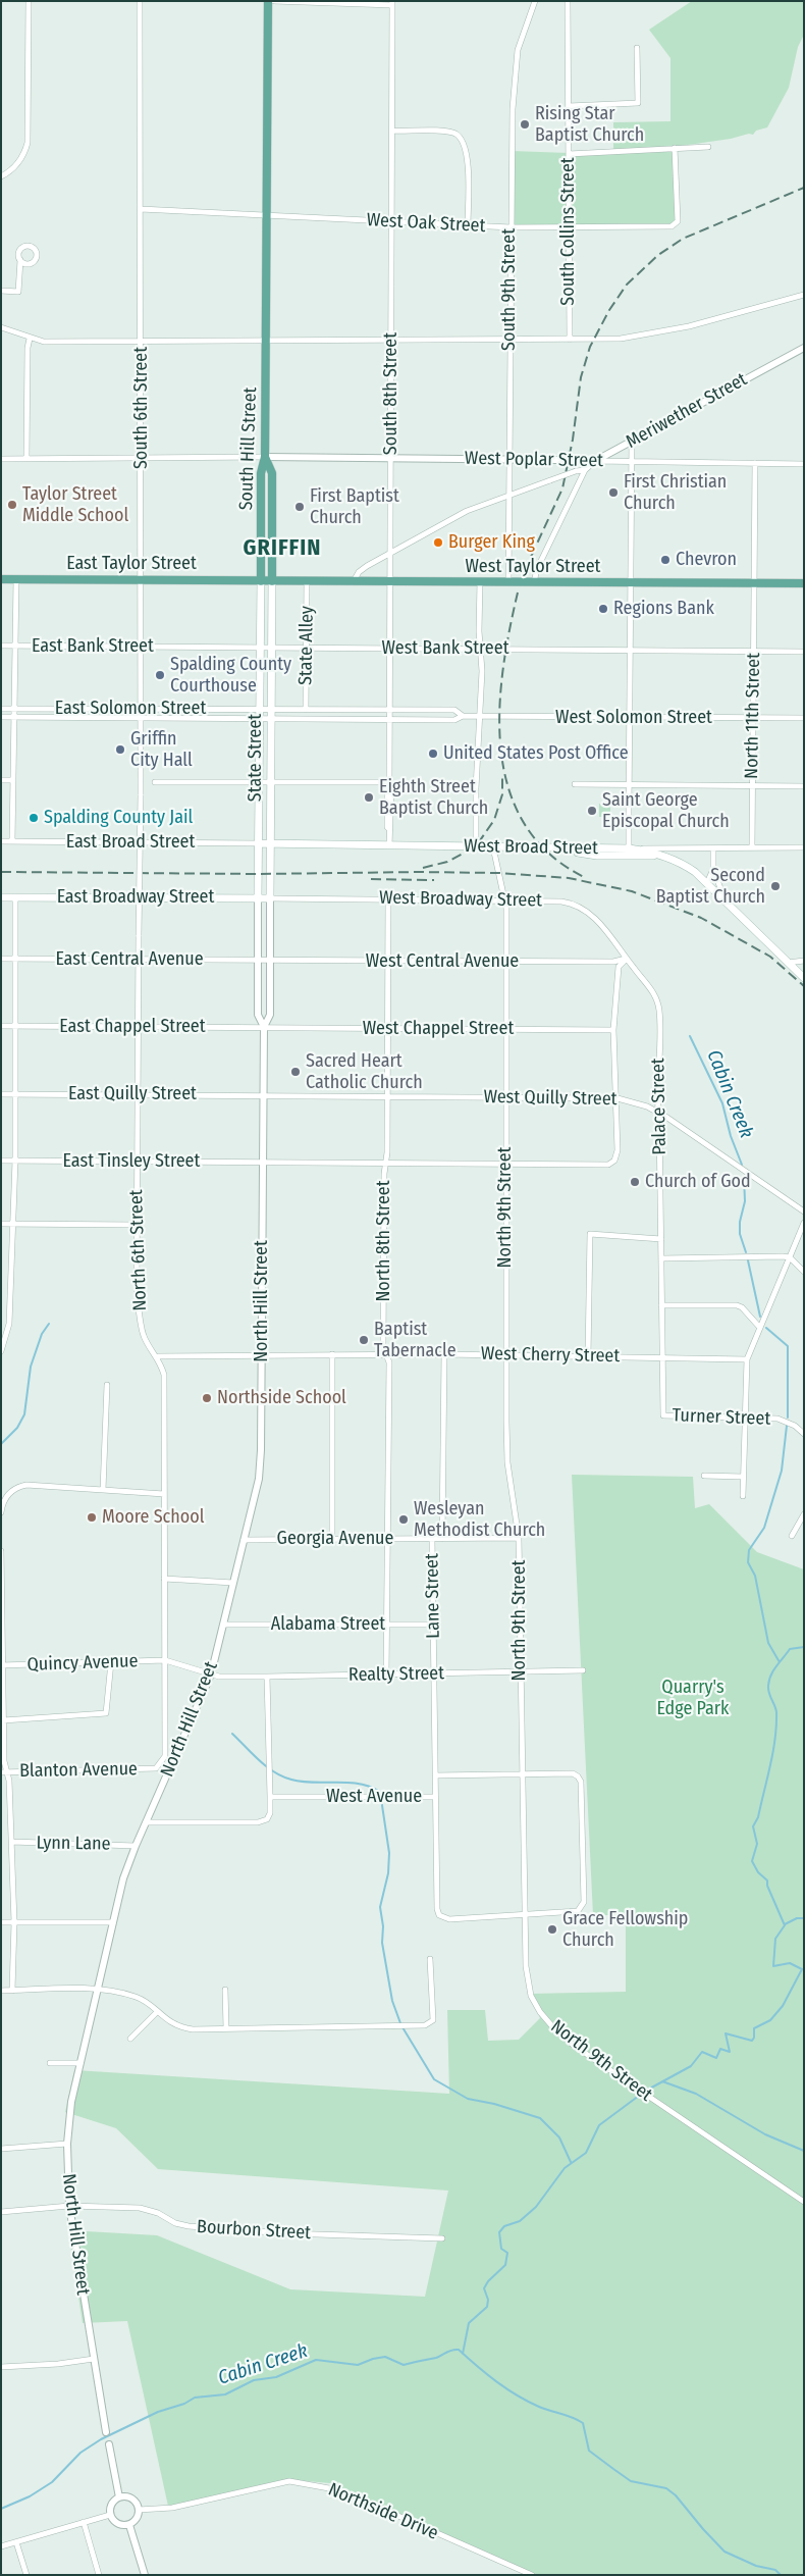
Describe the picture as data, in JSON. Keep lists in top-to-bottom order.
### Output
{
  "streets": {
    "main road": [
      "South Hill Street",
      "East Taylor Street",
      "West Taylor Street",
      "State Street",
      "West Broad Street",
      "East Broadway Street"
    ],
    "street": [
      "West Oak Street",
      "South Collins Street",
      "South 9th Street",
      "South 8th Street",
      "South 6th Street",
      "Meriwether Street",
      "West Poplar Street",
      "State Alley",
      "East Bank Street",
      "West Bank Street",
      "East Solomon Street",
      "North 11th Street",
      "West Solomon Street",
      "East Broad Street",
      "West Broadway Street",
      "East Central Avenue",
      "West Central Avenue",
      "East Chappel Street",
      "West Chappel Street",
      "East Quilly Street",
      "West Quilly Street",
      "Palace Street",
      "East Tinsley Street",
      "North 9th Street",
      "North 8th Street",
      "North 6th Street",
      "North Hill Street",
      "West Cherry Street",
      "Turner Street",
      "Georgia Avenue",
      "Lane Street",
      "Alabama Street",
      "Quincy Avenue",
      "Realty Street",
      "Blanton Avenue",
      "West Avenue",
      "Lynn Lane",
      "Bourbon Street",
      "Northside Drive"
    ]
  },
  "crossings": [
    ["West Oak Street", "South Collins Street"],
    ["West Oak Street", "South 9th Street"],
    ["West Oak Street", "South 8th Street"],
    ["West Oak Street", "South 6th Street"],
    ["West Oak Street", "South Hill Street"],
    ["South 9th Street", "West Poplar Street"],
    ["South 9th Street", "West Taylor Street"],
    ["South 8th Street", "West Poplar Street"],
    ["South 8th Street", "West Taylor Street"],
    ["South 8th Street", "West Bank Street"],
    ["South 8th Street", "West Solomon Street"],
    ["South 8th Street", "West Broad Street"],
    ["South 6th Street", "East Taylor Street"],
    ["South 6th Street", "East Bank Street"],
    ["South 6th Street", "East Solomon Street"],
    ["South 6th Street", "North 6th Street"],
    ["Meriwether Street", "West Poplar Street"],
    ["South Hill Street", "West Poplar Street"],
    ["South Hill Street", "East Taylor Street"],
    ["South Hill Street", "West Taylor Street"],
    ["South Hill Street", "East Bank Street"],
    ["South Hill Street", "West Bank Street"],
    ["South Hill Street", "East Solomon Street"],
    ["South Hill Street", "West Solomon Street"],
    ["South Hill Street", "State Street"],
    ["South Hill Street", "East Broad Street"],
    ["South Hill Street", "West Broad Street"],
    ["South Hill Street", "East Broadway Street"],
    ["South Hill Street", "North Hill Street"],
    ["West Poplar Street", "North 11th Street"],
    ["West Poplar Street", "State Street"],
    ["East Taylor Street", "West Taylor Street"],
    ["West Taylor Street", "State Alley"],
    ["West Taylor Street", "North 11th Street"],
    ["West Taylor Street", "State Street"],
    ["State Alley", "West Bank Street"],
    ["State Alley", "West Solomon Street"],
    ["East Bank Street", "West Bank Street"],
    ["West Bank Street", "North 11th Street"],
    ["West Bank Street", "State Street"],
    ["East Solomon Street", "West Solomon Street"],
    ["North 11th Street", "West Solomon Street"],
    ["North 11th Street", "West Broad Street"],
    ["West Solomon Street", "State Street"],
    ["State Street", "West Broad Street"],
    ["State Street", "East Broadway Street"],
    ["State Street", "West Broadway Street"],
    ["State Street", "West Central Avenue"],
    ["State Street", "East Chappel Street"],
    ["State Street", "West Chappel Street"],
    ["State Street", "North Hill Street"],
    ["East Broad Street", "West Broad Street"],
    ["East Broadway Street", "West Broadway Street"],
    ["East Broadway Street", "North Hill Street"],
    ["West Broadway Street", "West Central Avenue"],
    ["West Broadway Street", "Palace Street"],
    ["West Broadway Street", "North 9th Street"],
    ["West Broadway Street", "North 8th Street"],
    ["East Central Avenue", "West Central Avenue"],
    ["East Central Avenue", "North 6th Street"],
    ["East Central Avenue", "North Hill Street"],
    ["West Central Avenue", "Palace Street"],
    ["West Central Avenue", "North 9th Street"],
    ["West Central Avenue", "North 8th Street"],
    ["West Central Avenue", "North Hill Street"],
    ["East Chappel Street", "West Chappel Street"],
    ["East Chappel Street", "North 6th Street"],
    ["East Chappel Street", "North Hill Street"],
    ["West Chappel Street", "North 9th Street"],
    ["West Chappel Street", "North 8th Street"],
    ["West Chappel Street", "North Hill Street"],
    ["East Quilly Street", "West Quilly Street"],
    ["East Quilly Street", "North 6th Street"],
    ["East Quilly Street", "North Hill Street"],
    ["West Quilly Street", "Palace Street"],
    ["West Quilly Street", "East Tinsley Street"],
    ["West Quilly Street", "North 9th Street"],
    ["West Quilly Street", "North 8th Street"],
    ["West Quilly Street", "North Hill Street"],
    ["Palace Street", "West Cherry Street"],
    ["Palace Street", "Turner Street"],
    ["East Tinsley Street", "North 9th Street"],
    ["East Tinsley Street", "North 8th Street"],
    ["East Tinsley Street", "North 6th Street"],
    ["East Tinsley Street", "North Hill Street"],
    ["North 9th Street", "West Cherry Street"],
    ["North 9th Street", "Georgia Avenue"],
    ["North 9th Street", "Realty Street"],
    ["North 9th Street", "West Avenue"],
    ["North 8th Street", "West Cherry Street"],
    ["North 8th Street", "Georgia Avenue"],
    ["North 8th Street", "Alabama Street"],
    ["North 8th Street", "Realty Street"],
    ["North 6th Street", "West Cherry Street"],
    ["North 6th Street", "Quincy Avenue"],
    ["North 6th Street", "Blanton Avenue"],
    ["North Hill Street", "West Cherry Street"],
    ["North Hill Street", "Georgia Avenue"],
    ["North Hill Street", "Alabama Street"],
    ["North Hill Street", "Quincy Avenue"],
    ["North Hill Street", "Realty Street"],
    ["North Hill Street", "Lynn Lane"],
    ["North Hill Street", "Bourbon Street"],
    ["North Hill Street", "Northside Drive"],
    ["West Cherry Street", "Turner Street"],
    ["West Cherry Street", "Lane Street"],
    ["Georgia Avenue", "Lane Street"],
    ["Lane Street", "Alabama Street"],
    ["Lane Street", "Realty Street"],
    ["Lane Street", "West Avenue"],
    ["Quincy Avenue", "Realty Street"]
  ],
  "districts": ["GRIFFIN"],
  "water": ["Cabin Creek"],
  "parks": ["Quarry's Edge Park"],
  "places": [
    "Rising Star Baptist Church",
    "First Christian Church",
    "Taylor Street Middle School",
    "First Baptist Church",
    "Burger King",
    "Chevron",
    "Regions Bank",
    "Spalding County Courthouse",
    "Griffin City Hall",
    "United States Post Office",
    "Eighth Street Baptist Church",
    "Saint George Episcopal Church",
    "Spalding County Jail",
    "Second Baptist Church",
    "Sacred Heart Catholic Church",
    "Church of God",
    "Baptist Tabernacle",
    "Northside School",
    "Moore School",
    "Wesleyan Methodist Church",
    "Grace Fellowship Church"
  ]
}
